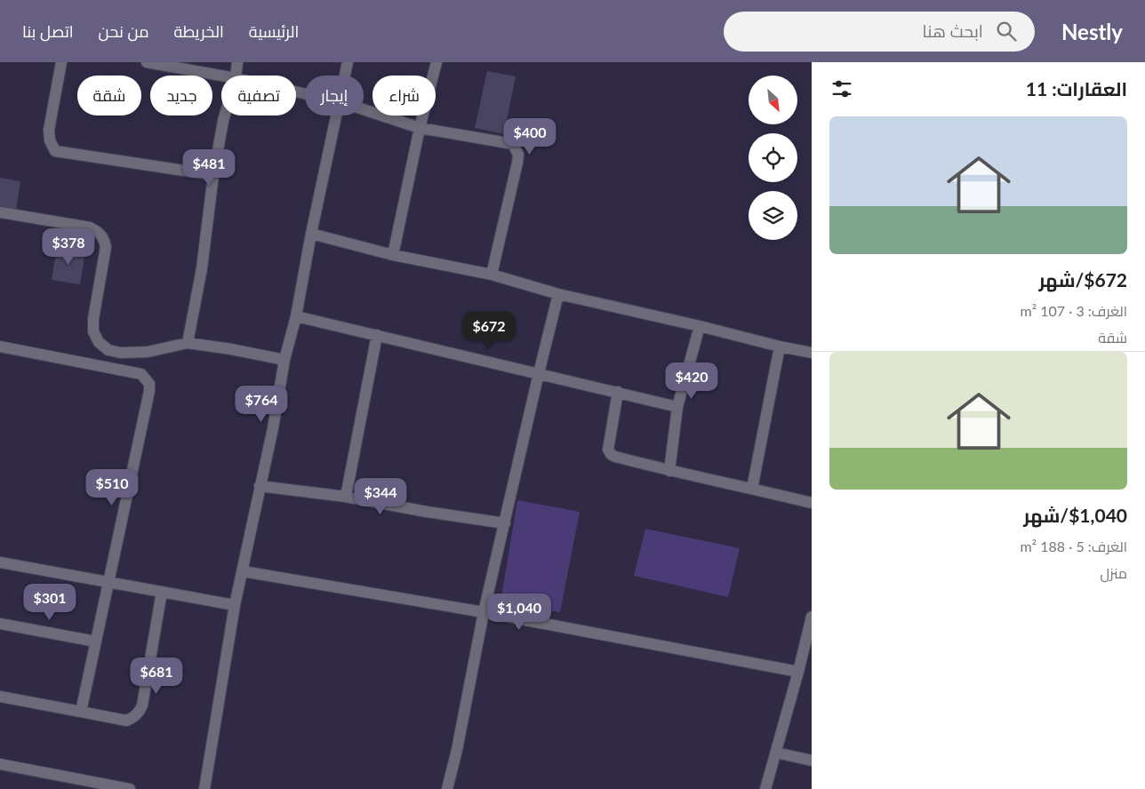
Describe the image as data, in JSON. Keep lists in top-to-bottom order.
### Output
{
  "north": "bottom right",
  "page": {
    "header": "Nestly",
    "search": "ابحث هنا",
    "nav": [
      "الرئيسية",
      "الخريطة",
      "من نحن",
      "اتصل بنا"
    ],
    "heading": "العقارات: 11",
    "chip": [
      "شراء",
      "إيجار",
      "تصفية",
      "جديد",
      "شقة"
    ],
    "list": [
      {
        "name": "$672/شهر",
        "note": "الغرف: 3 · 107 m² · شقة"
      },
      {
        "name": "$1,040/شهر",
        "note": "الغرف: 5 · 188 m² · منزل"
      }
    ],
    "price": [
      "$400",
      "$481",
      "$378",
      "$672",
      "$420",
      "$764",
      "$510",
      "$344",
      "$301",
      "$1,040",
      "$681"
    ]
  }
}
